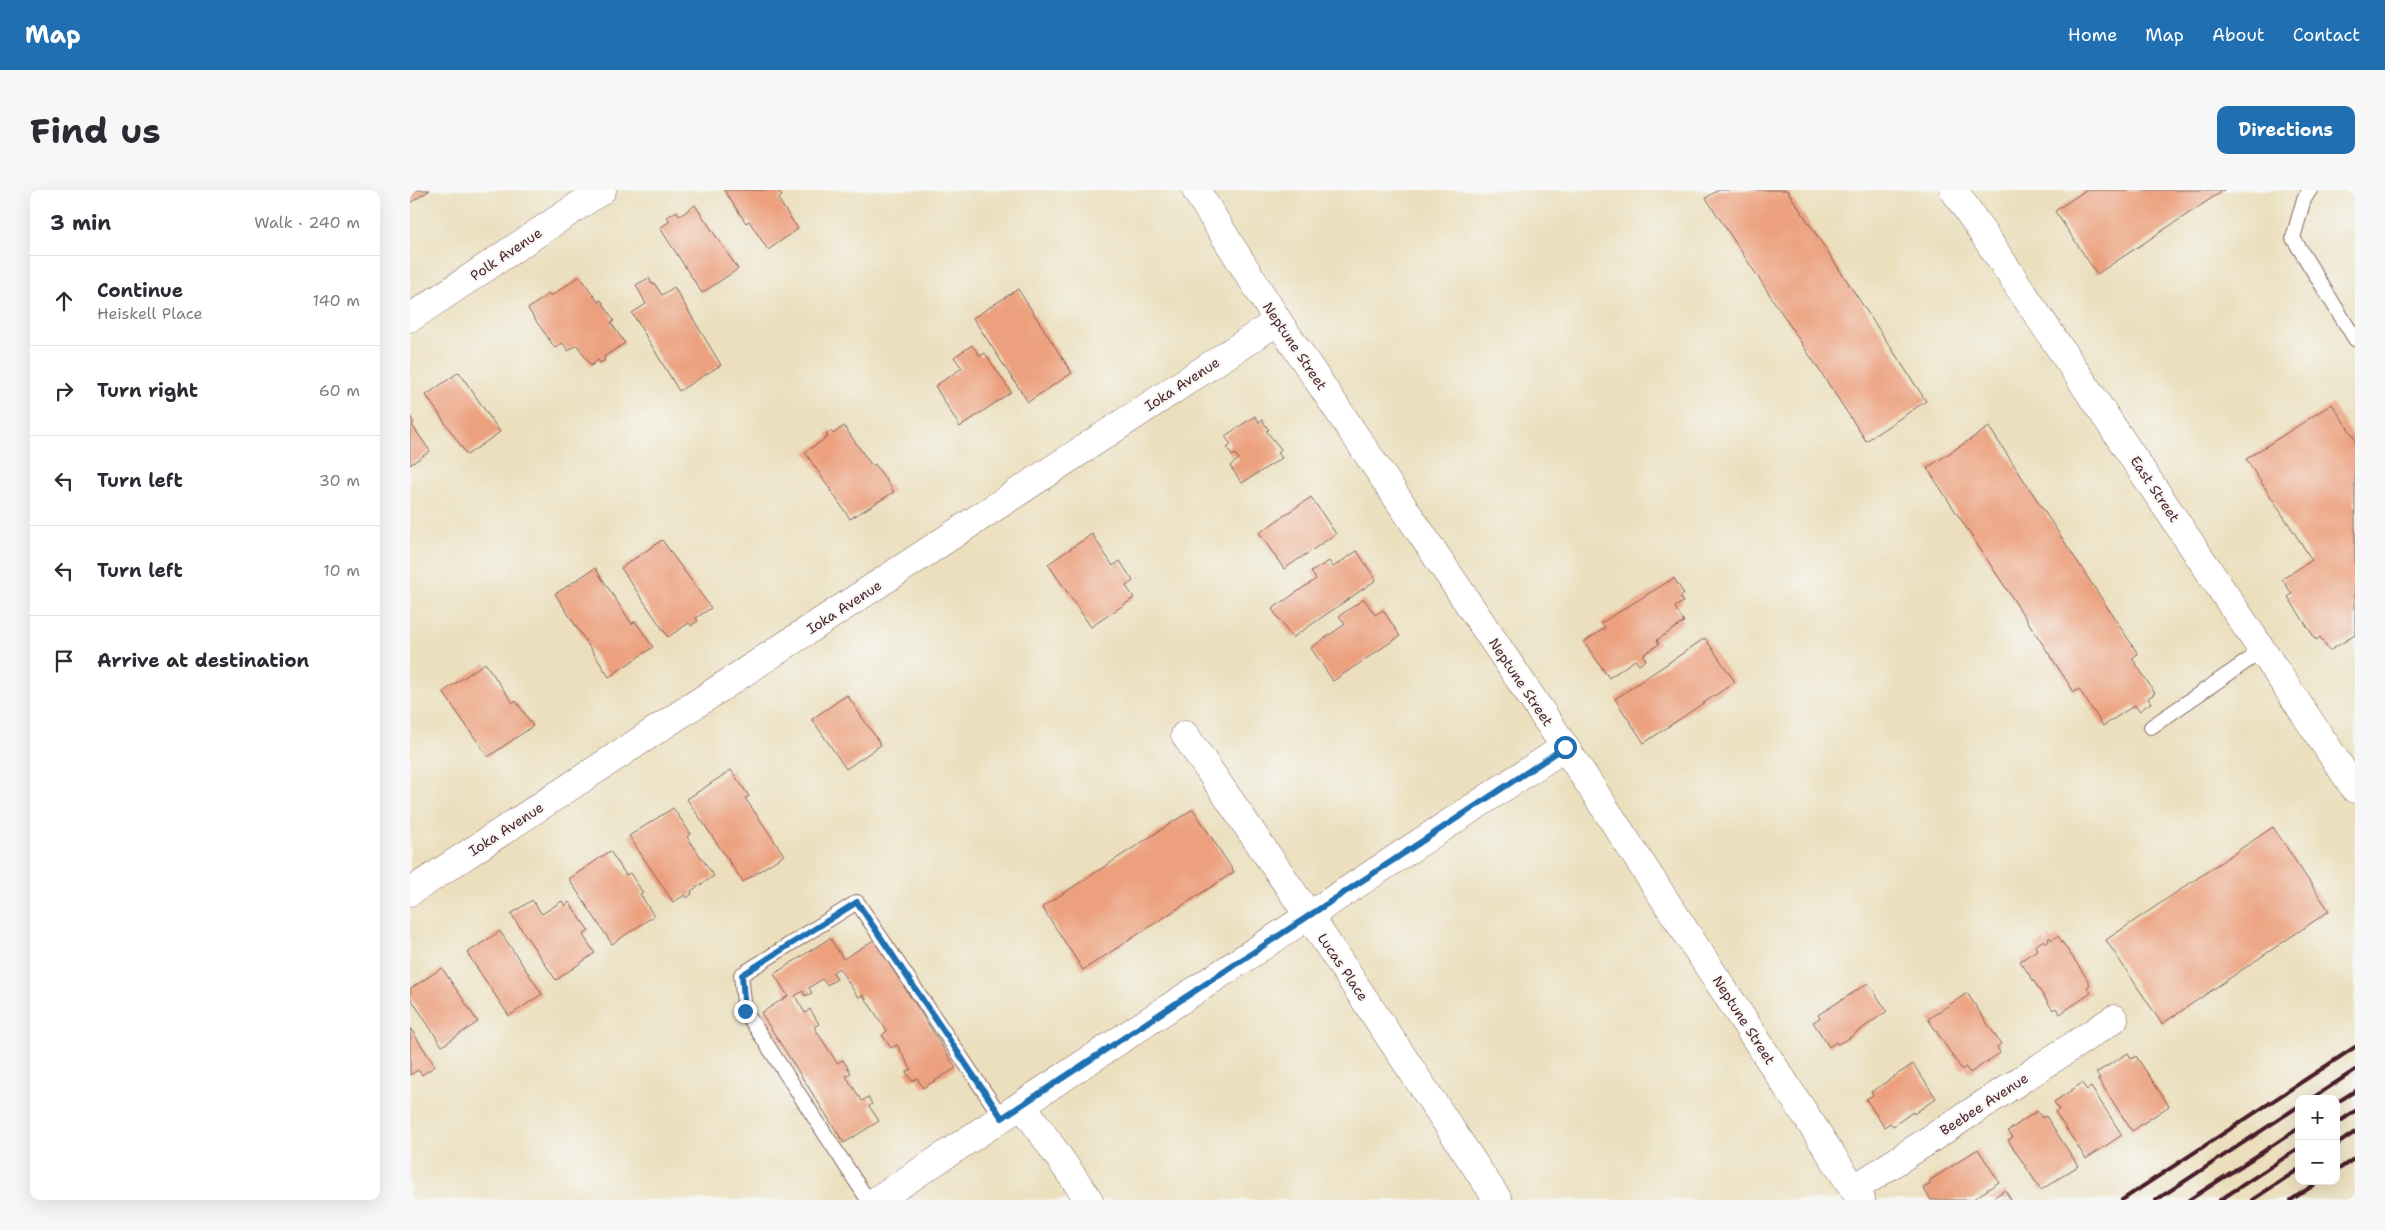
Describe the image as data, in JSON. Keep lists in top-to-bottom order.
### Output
{
  "streets": {
    "street": [
      "Polk Avenue",
      "Neptune Street",
      "Ioka Avenue",
      "East Street",
      "Lucas Place",
      "Beebee Avenue"
    ]
  },
  "crossings": [
    ["Neptune Street", "Ioka Avenue"],
    ["Neptune Street", "Beebee Avenue"]
  ],
  "page": {
    "header": "Map",
    "nav": [
      "Home",
      "Map",
      "About",
      "Contact"
    ],
    "buttons": "Directions",
    "title": "Find us",
    "heading": ["3 min", "Walk · 240 m"],
    "list": [
      ["Continue", "Heiskell Place", "140 m"],
      ["Turn right", "60 m"],
      ["Turn left", "30 m"],
      ["Turn left", "10 m"],
      "Arrive at destination"
    ],
    "map_buttons": ["+", "−"]
  }
}
